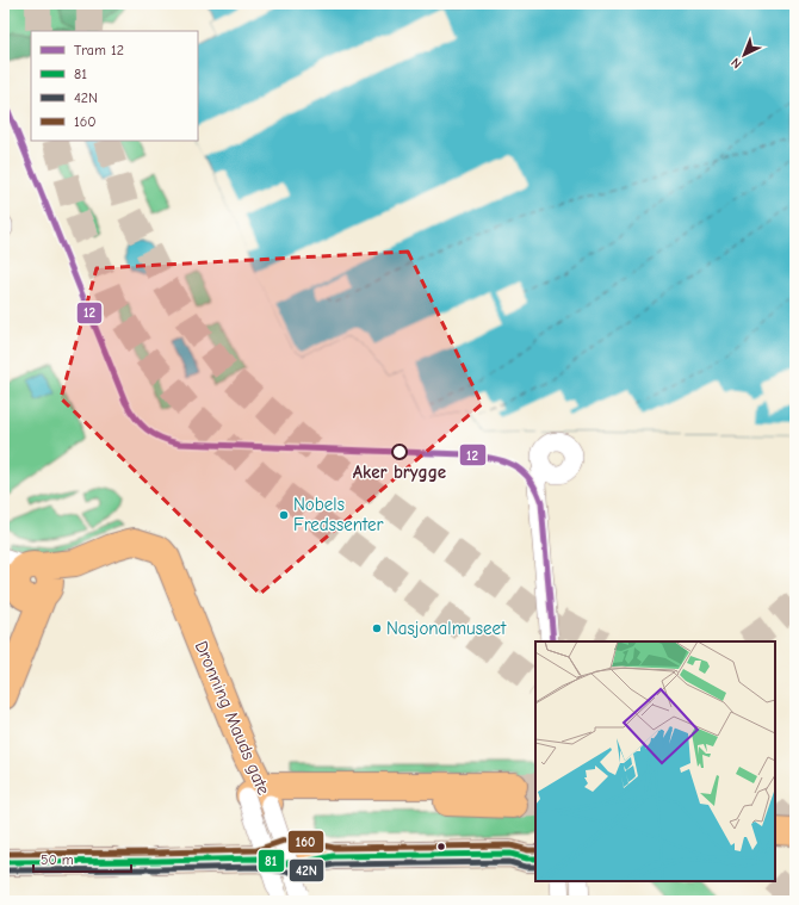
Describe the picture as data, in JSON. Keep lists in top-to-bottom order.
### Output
{
  "streets": {
    "highway": ["Dronning Mauds gate"]
  },
  "places": ["Aker brygge", "Nobels Fredssenter", "Nasjonalmuseet"],
  "lines": [
    "tram line 12",
    "transit line 160",
    "transit line 81",
    "transit line 42N"
  ],
  "legend": [
    "Tram 12",
    "81",
    "42N",
    "160"
  ],
  "scale_bar": "50 m",
  "north": "bottom left"
}
